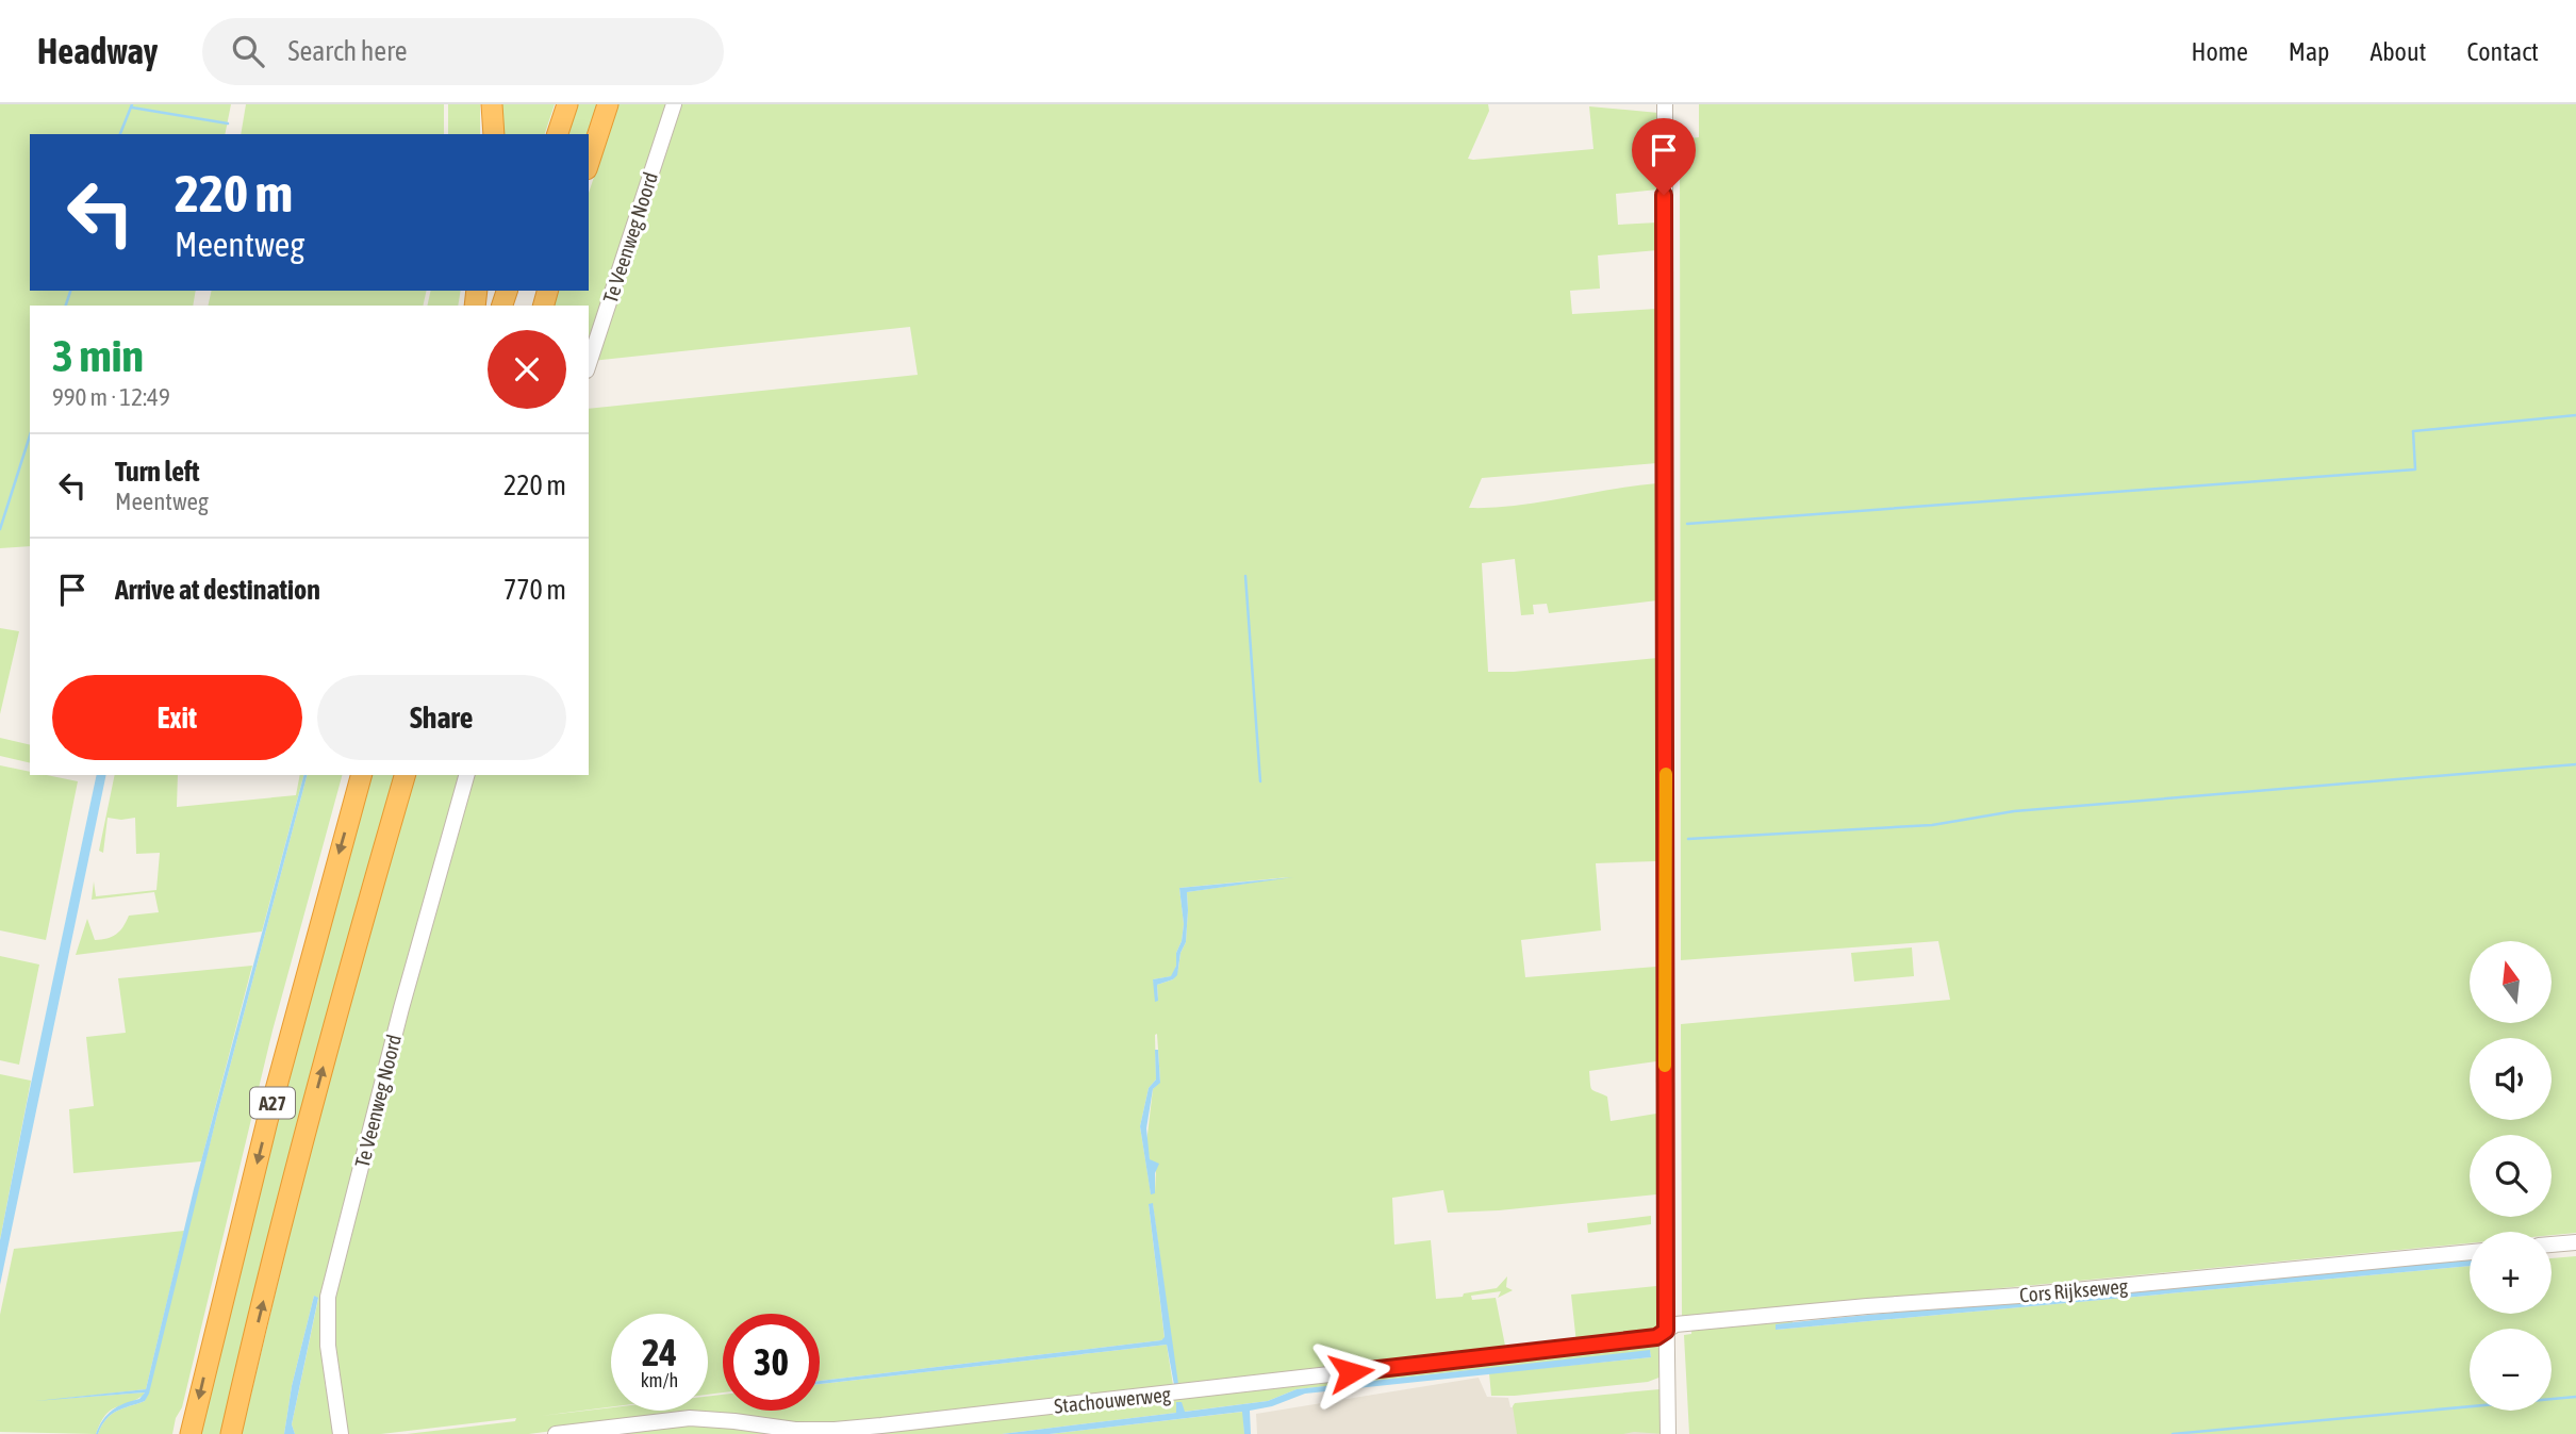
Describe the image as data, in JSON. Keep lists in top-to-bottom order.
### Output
{
  "streets": {
    "highway": ["A27"],
    "street": ["Te Veenweg Noord", "Cors Rijkseweg", "Stachouwerweg"]
  },
  "crossings": [
    ["Cors Rijkseweg", "Stachouwerweg"]
  ],
  "north": "top",
  "page": {
    "header": "Headway",
    "search": "Search here",
    "nav": [
      "Home",
      "Map",
      "About",
      "Contact"
    ],
    "turn": ["220 m", "Meentweg"],
    "heading": ["3 min", "990 m · 12:49"],
    "list": [
      {
        "name": "Turn left",
        "note": "Meentweg",
        "value": "220 m"
      },
      {
        "name": "Arrive at destination",
        "value": "770 m"
      }
    ],
    "buttons": ["Exit", "Share"],
    "map_buttons": ["+", "−"],
    "speed": "24 km/h",
    "limit": "30"
  }
}
